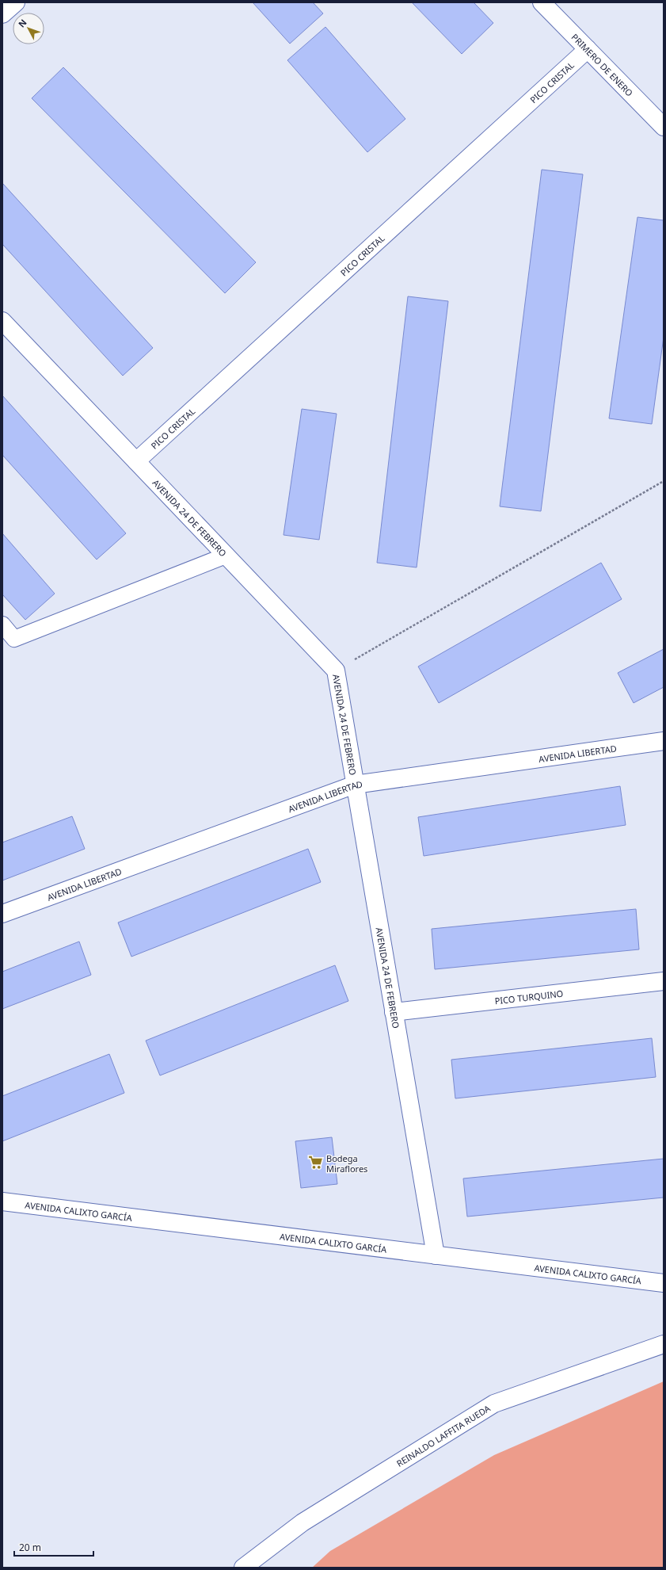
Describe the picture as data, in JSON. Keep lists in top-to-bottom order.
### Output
{
  "streets": {
    "street": [
      "PRIMERO DE ENERO",
      "PICO CRISTAL",
      "AVENIDA 24 DE FEBRERO",
      "AVENIDA LIBERTAD",
      "PICO TURQUINO",
      "AVENIDA CALIXTO GARCÍA",
      "REINALDO LAFFITA RUEDA"
    ]
  },
  "crossings": [
    ["PRIMERO DE ENERO", "PICO CRISTAL"],
    ["PICO CRISTAL", "AVENIDA 24 DE FEBRERO"],
    ["AVENIDA 24 DE FEBRERO", "AVENIDA LIBERTAD"],
    ["AVENIDA 24 DE FEBRERO", "PICO TURQUINO"],
    ["AVENIDA 24 DE FEBRERO", "AVENIDA CALIXTO GARCÍA"]
  ],
  "places": {
    "supermarket": ["Bodega Miraflores"]
  },
  "scale_bar": "20 m",
  "north": "top left"
}
